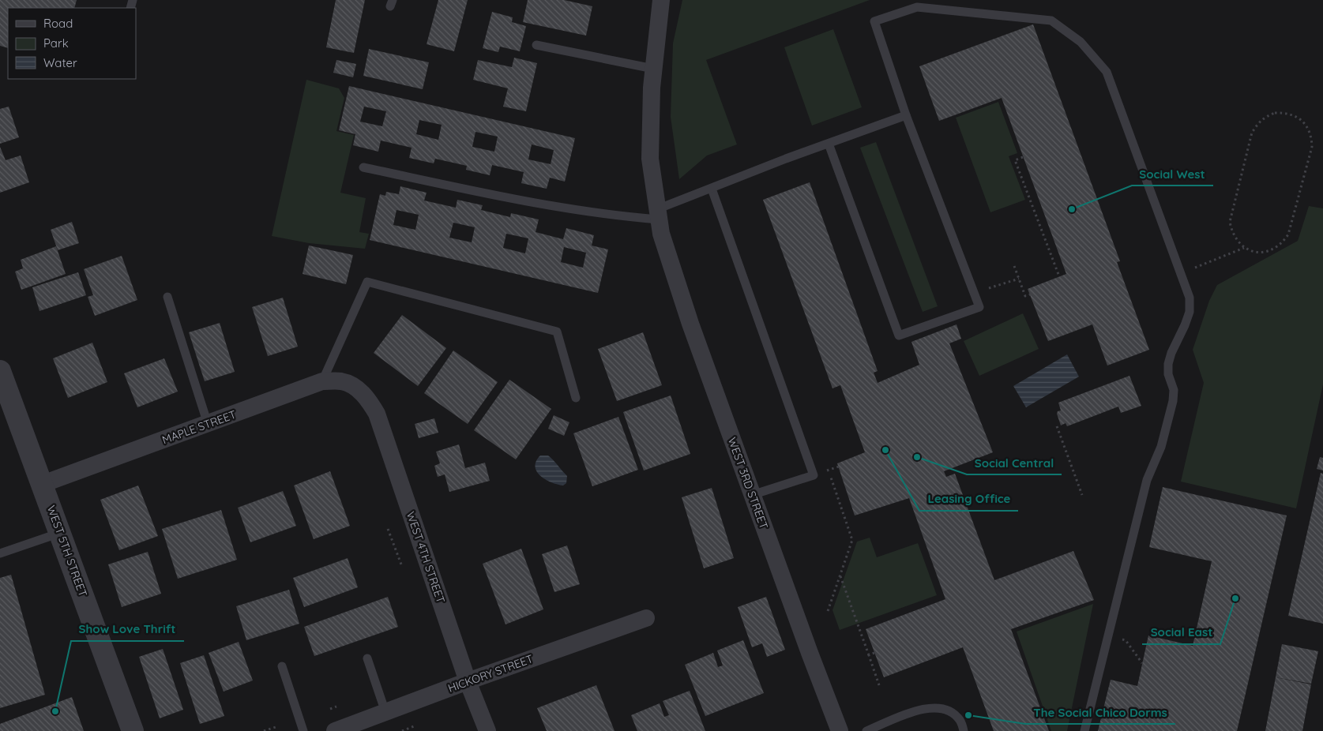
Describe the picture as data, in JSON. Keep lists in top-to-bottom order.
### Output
{
  "streets": {
    "street": [
      "MAPLE STREET",
      "WEST 3RD STREET",
      "WEST 5TH STREET",
      "WEST 4TH STREET",
      "HICKORY STREET"
    ]
  },
  "crossings": [
    ["MAPLE STREET", "WEST 5TH STREET"],
    ["MAPLE STREET", "WEST 4TH STREET"],
    ["WEST 4TH STREET", "HICKORY STREET"]
  ],
  "places": [
    "Social West",
    "Leasing Office",
    "Social Central",
    "Social East",
    "Show Love Thrift",
    "The Social Chico Dorms"
  ],
  "legend": ["Road", "Park", "Water"]
}
